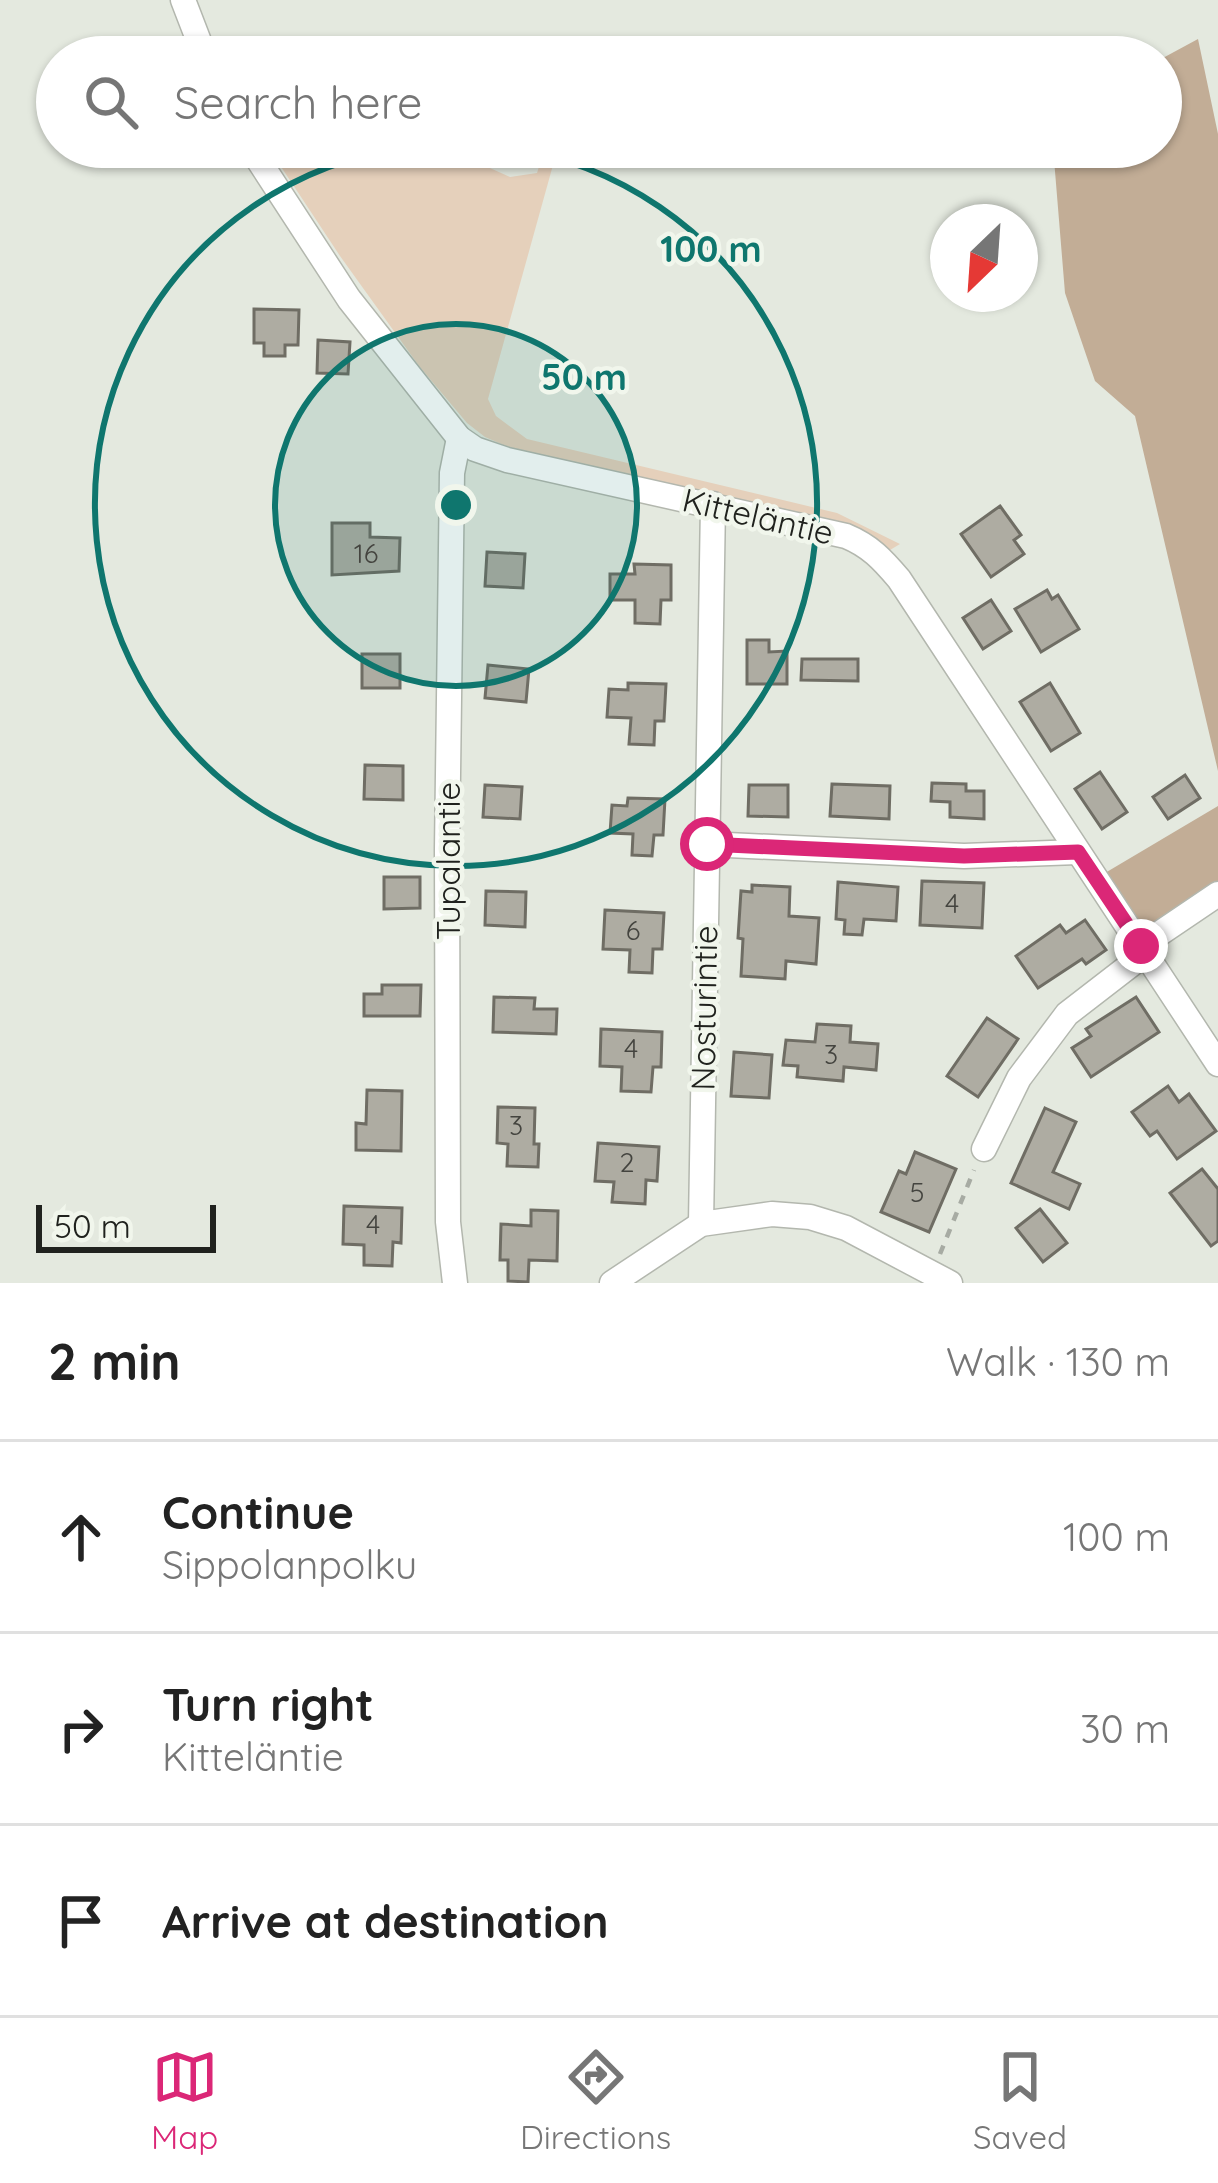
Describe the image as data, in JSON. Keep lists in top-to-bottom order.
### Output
{
  "streets": {
    "street": ["Kitteläntie", "Tupalantie", "Nosturintie"]
  },
  "crossings": [
    ["Kitteläntie", "Tupalantie"],
    ["Kitteläntie", "Nosturintie"]
  ],
  "house_numbers": [
    "16",
    "4",
    "6",
    "4",
    "3",
    "3",
    "2",
    "5",
    "4"
  ],
  "scale_bar": "50 m",
  "north": "bottom left",
  "page": {
    "search": "Search here",
    "scale": "50 m",
    "heading": ["2 min", "Walk · 130 m"],
    "list": [
      ["Continue", "Sippolanpolku", "100 m"],
      ["Turn right", "Kitteläntie", "30 m"],
      "Arrive at destination"
    ],
    "nav": ["Map", "Directions", "Saved"]
  },
  "rings": ["100 m", "50 m"]
}
